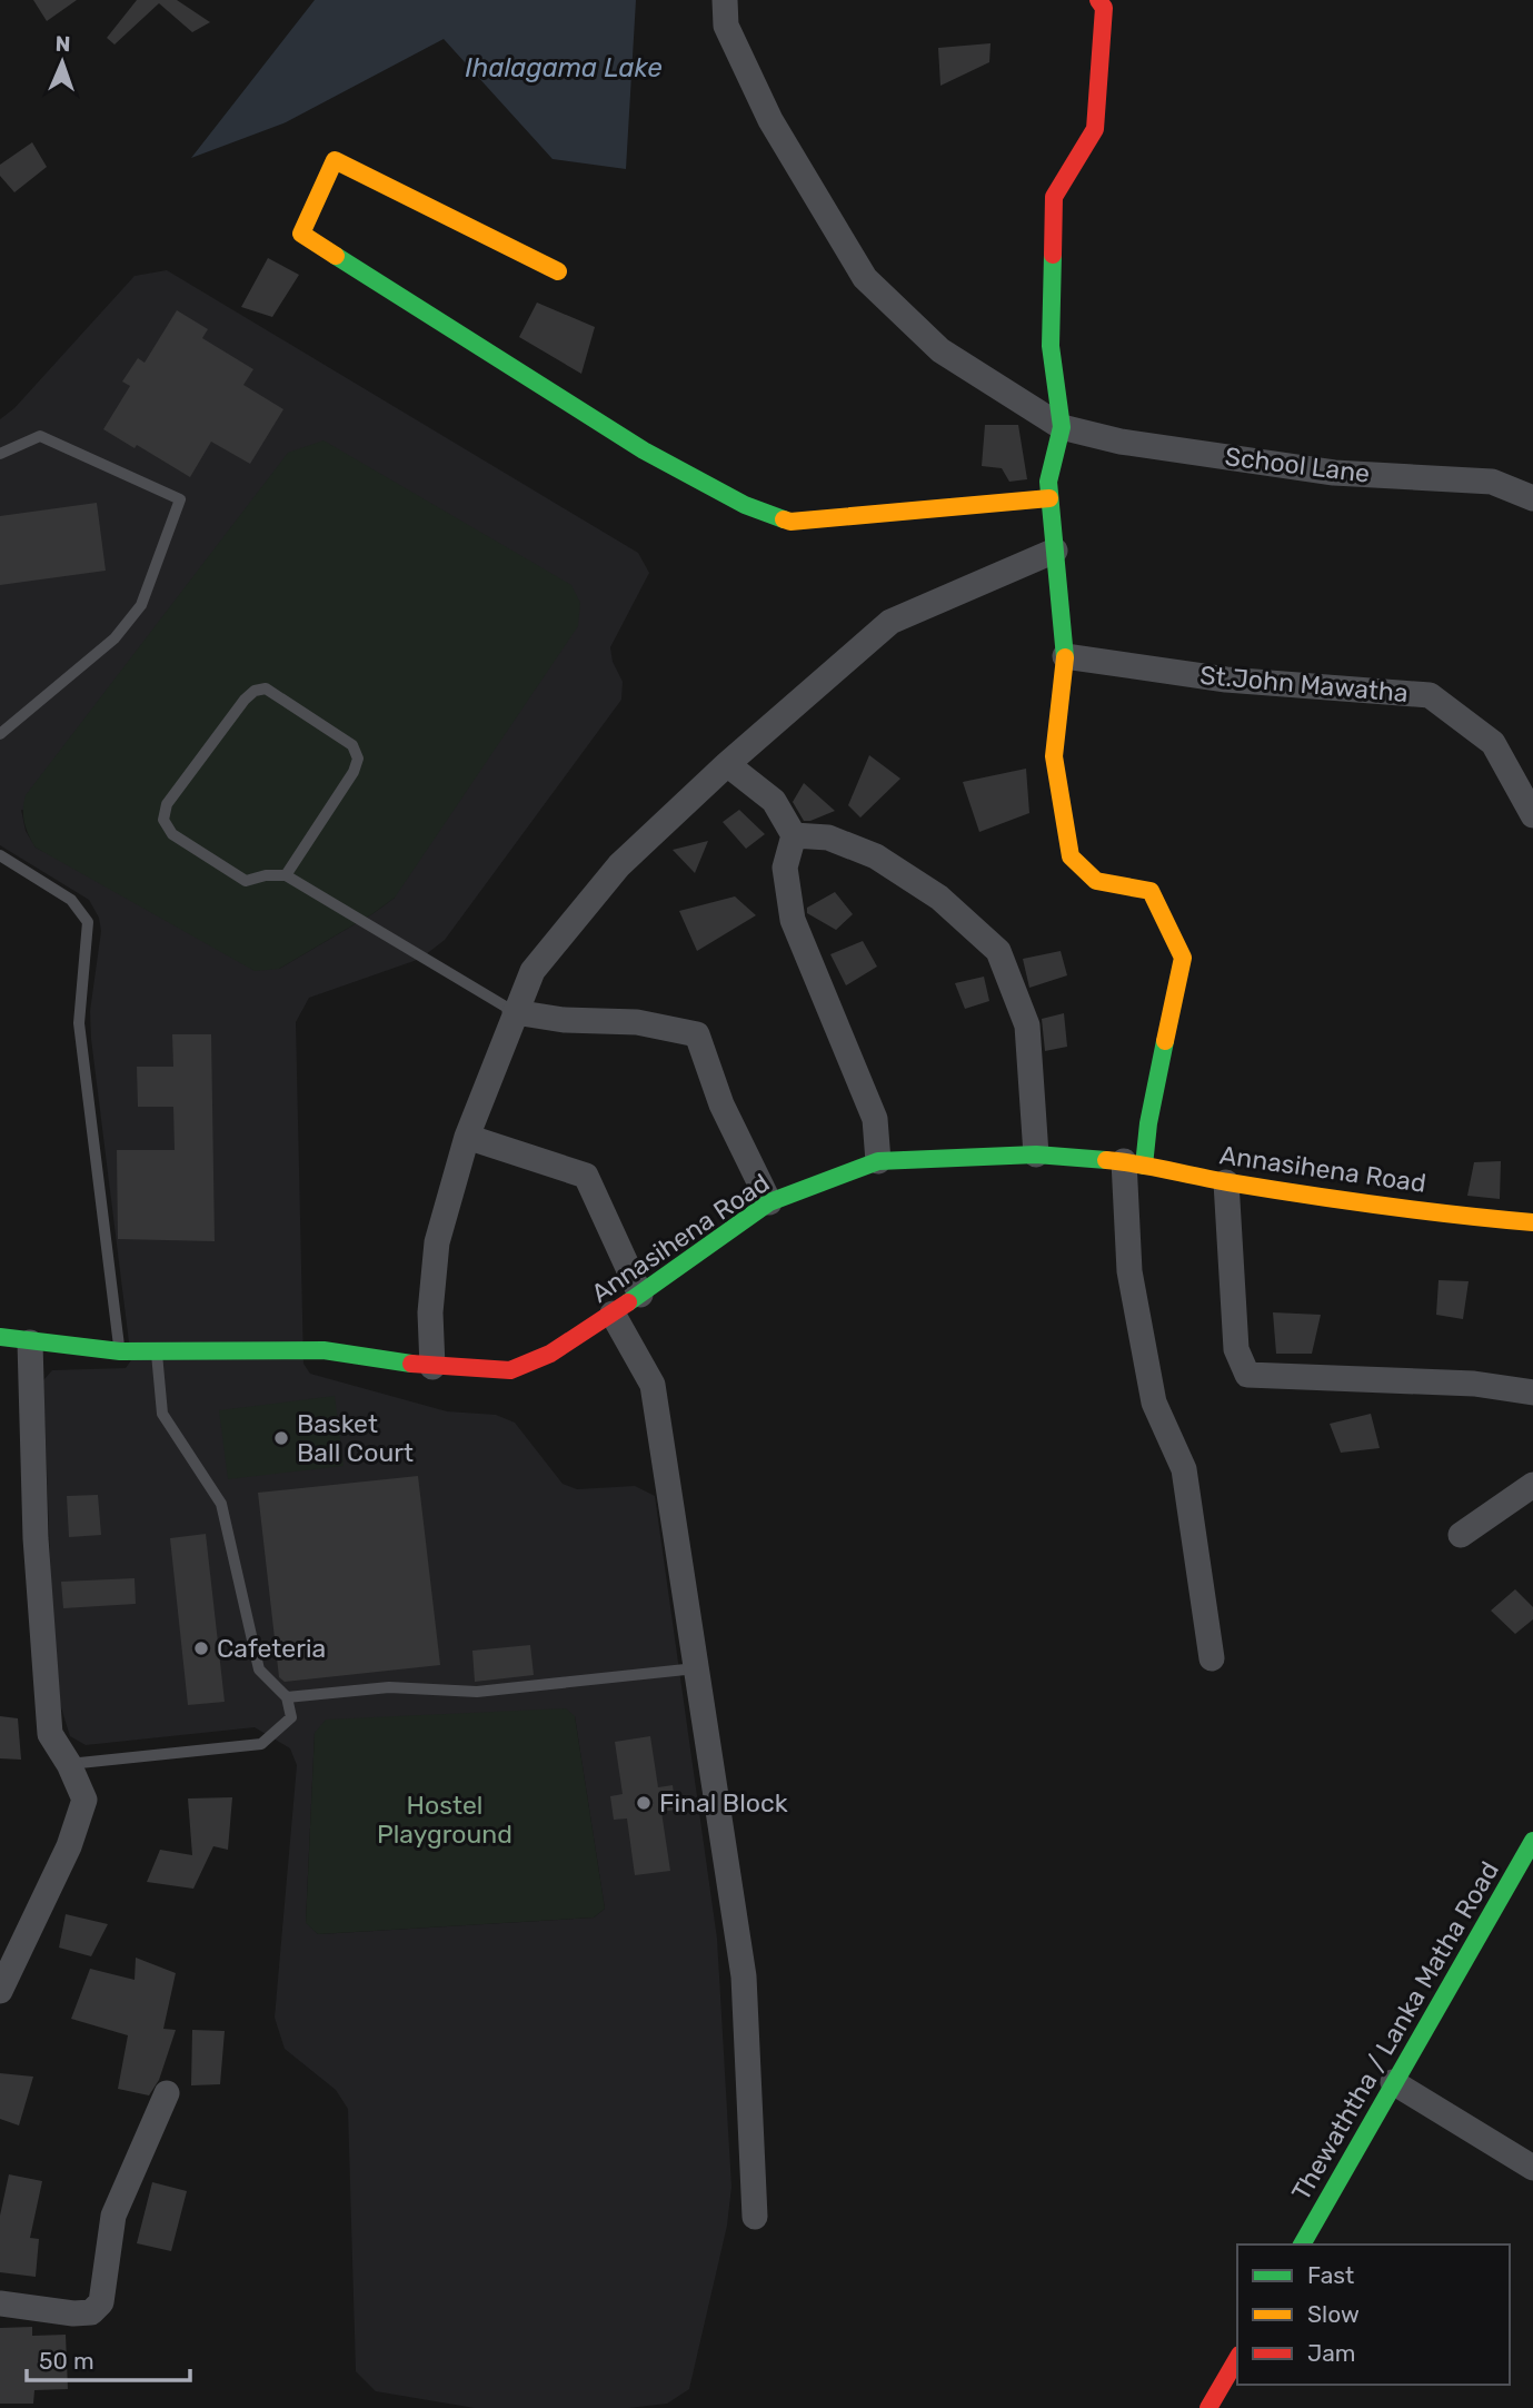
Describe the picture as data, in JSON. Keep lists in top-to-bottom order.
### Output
{
  "streets": {
    "street": [
      "School Lane",
      "St.John Mawatha",
      "Annasihena Road",
      "Thewaththa / Lanka Matha Road"
    ]
  },
  "water": ["Ihalagama Lake"],
  "parks": ["Hostel Playground"],
  "places": ["Basket Ball Court", "Cafeteria", "Final Block"],
  "legend": ["Fast", "Slow", "Jam"],
  "scale_bar": "50 m",
  "north": "top"
}
